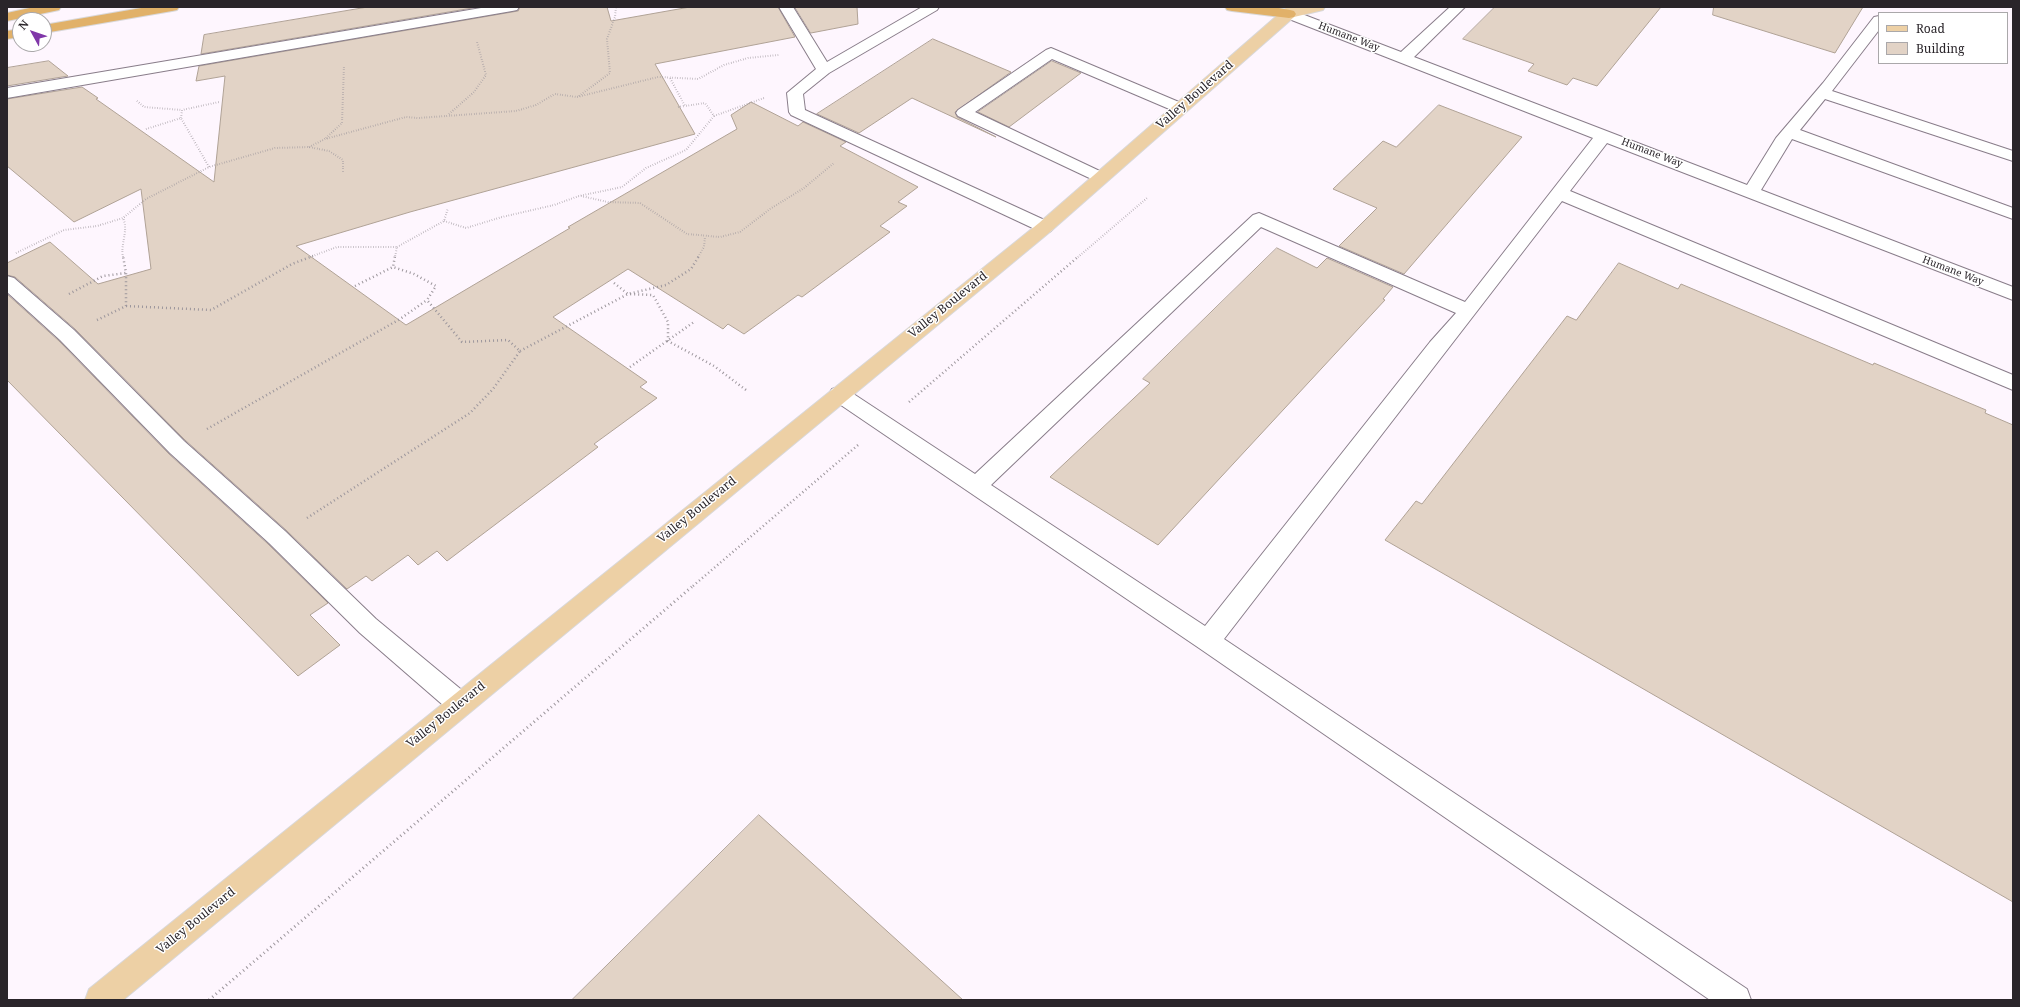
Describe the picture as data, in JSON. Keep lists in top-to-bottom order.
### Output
{
  "streets": {
    "main road": ["Valley Boulevard"],
    "street": ["Humane Way"]
  },
  "crossings": [
    ["Humane Way", "Valley Boulevard"]
  ],
  "legend": ["Road", "Building"],
  "north": "top left"
}
